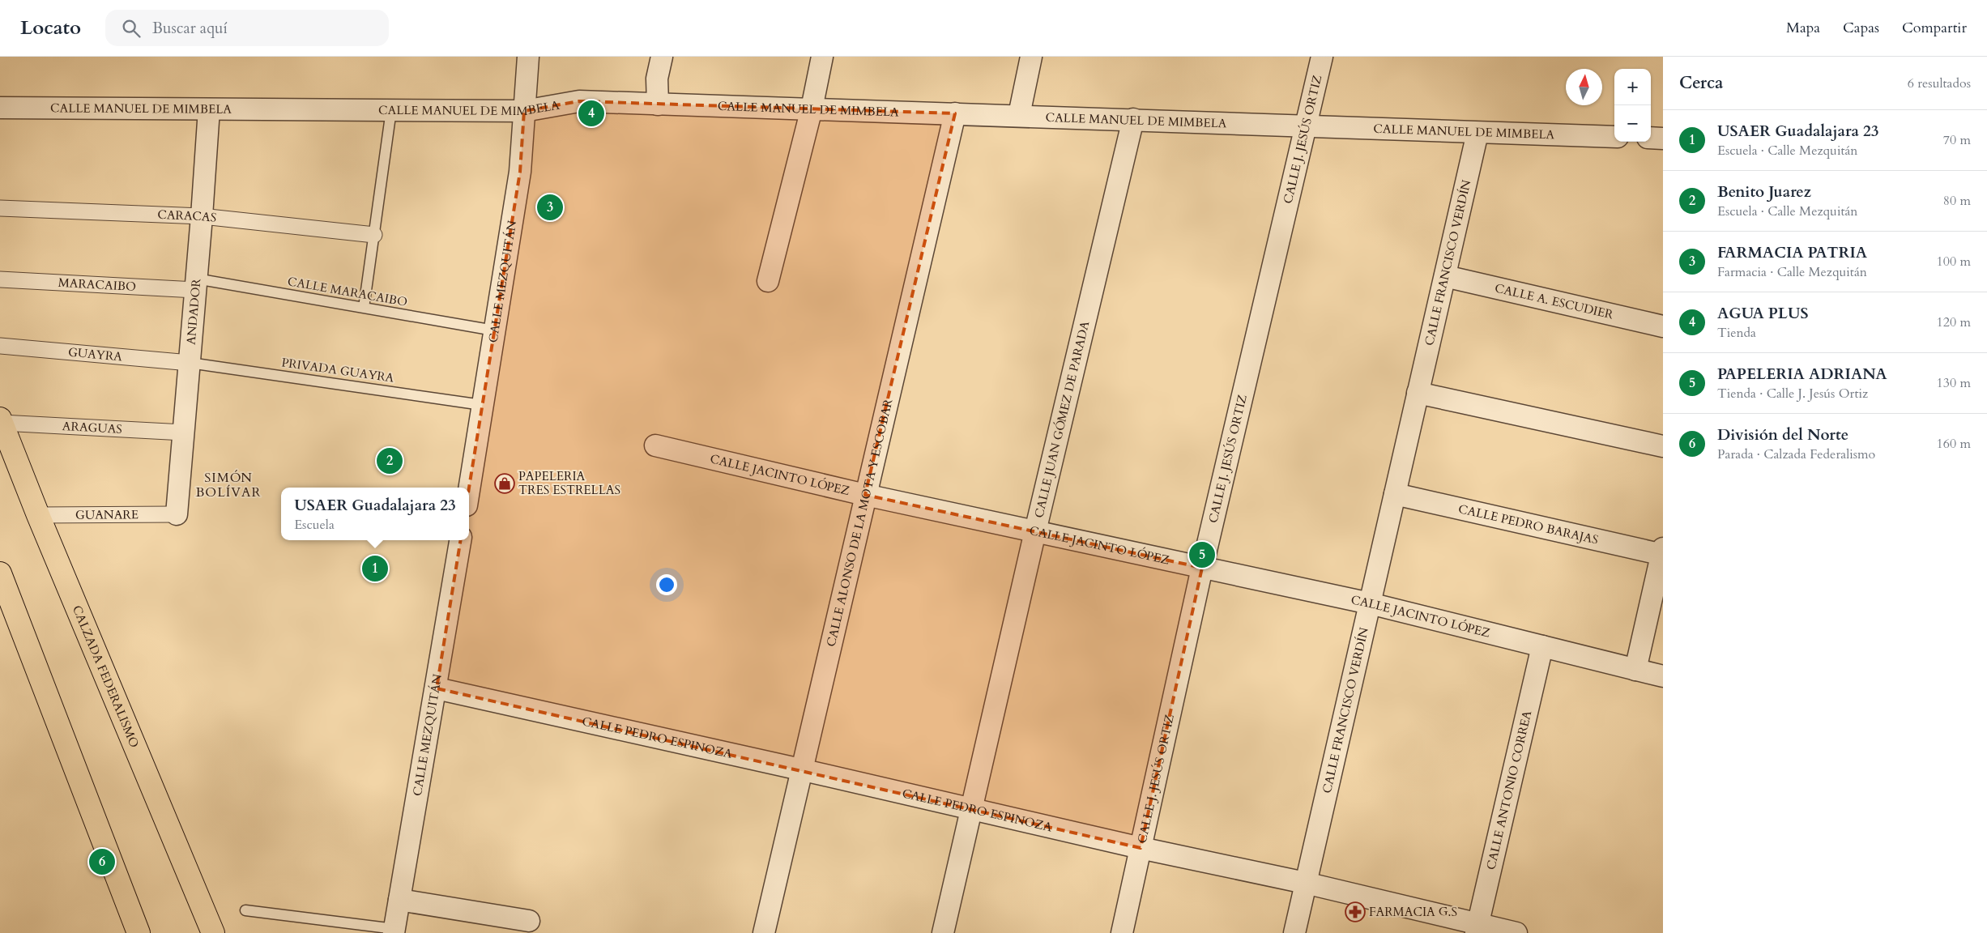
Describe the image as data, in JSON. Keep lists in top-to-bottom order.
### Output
{
  "streets": {
    "main road": ["CALZADA FEDERALISMO"],
    "street": [
      "CALLE MANUEL DE MIMBELA",
      "CALLE J. JESÚS ORTIZ",
      "CARACAS",
      "CALLE FRANCISCO VERDÍN",
      "CALLE MEZQUITÁN",
      "MARACAIBO",
      "CALLE A. ESCUDIER",
      "ANDADOR",
      "GUAYRA",
      "CALLE JUAN GÓMEZ DE PARADA",
      "ARAGUAS",
      "CALLE JACINTO LÓPEZ",
      "GUANARE",
      "CALLE ALONSO DE LA MOTA Y ESCOBAR",
      "CALLE PEDRO BARAJAS",
      "CALLE PEDRO ESPINOZA",
      "CALLE ANTONIO CORREA"
    ],
    "lane": ["CALLE MARACAIBO", "PRIVADA GUAYRA"]
  },
  "crossings": [
    ["CALLE MANUEL DE MIMBELA", "CALLE J. JESÚS ORTIZ"],
    ["CALLE MANUEL DE MIMBELA", "CALLE FRANCISCO VERDÍN"],
    ["CALLE MANUEL DE MIMBELA", "CALLE MEZQUITÁN"],
    ["CALLE MANUEL DE MIMBELA", "ANDADOR"],
    ["CALLE MANUEL DE MIMBELA", "CALLE JUAN GÓMEZ DE PARADA"],
    ["CALLE MANUEL DE MIMBELA", "CALLE ALONSO DE LA MOTA Y ESCOBAR"],
    ["CALLE J. JESÚS ORTIZ", "CALLE JACINTO LÓPEZ"],
    ["CALLE J. JESÚS ORTIZ", "CALLE PEDRO ESPINOZA"],
    ["CARACAS", "ANDADOR"],
    ["CALLE FRANCISCO VERDÍN", "CALLE A. ESCUDIER"],
    ["CALLE FRANCISCO VERDÍN", "CALLE JACINTO LÓPEZ"],
    ["CALLE FRANCISCO VERDÍN", "CALLE PEDRO BARAJAS"],
    ["CALLE FRANCISCO VERDÍN", "CALLE PEDRO ESPINOZA"],
    ["CALLE MEZQUITÁN", "CALLE MARACAIBO"],
    ["CALLE MEZQUITÁN", "PRIVADA GUAYRA"],
    ["CALLE MEZQUITÁN", "CALLE PEDRO ESPINOZA"],
    ["MARACAIBO", "CALLE MARACAIBO"],
    ["MARACAIBO", "ANDADOR"],
    ["CALLE MARACAIBO", "ANDADOR"],
    ["ANDADOR", "GUAYRA"],
    ["ANDADOR", "PRIVADA GUAYRA"],
    ["ANDADOR", "ARAGUAS"],
    ["ANDADOR", "GUANARE"],
    ["GUAYRA", "PRIVADA GUAYRA"],
    ["CALLE JUAN GÓMEZ DE PARADA", "CALLE JACINTO LÓPEZ"],
    ["CALLE JUAN GÓMEZ DE PARADA", "CALLE PEDRO ESPINOZA"],
    ["ARAGUAS", "CALZADA FEDERALISMO"],
    ["CALLE JACINTO LÓPEZ", "CALLE ALONSO DE LA MOTA Y ESCOBAR"],
    ["CALLE JACINTO LÓPEZ", "CALLE ANTONIO CORREA"],
    ["GUANARE", "CALZADA FEDERALISMO"],
    ["CALLE ALONSO DE LA MOTA Y ESCOBAR", "CALLE PEDRO ESPINOZA"],
    ["CALLE PEDRO ESPINOZA", "CALLE ANTONIO CORREA"]
  ],
  "districts": ["SIMÓN BOLÍVAR"],
  "places": {
    "shop": ["PAPELERIA TRES ESTRELLAS"],
    "pharmacy": ["FARMACIA G.S"]
  },
  "north": "top",
  "page": {
    "header": "Locato",
    "search": "Buscar aquí",
    "nav": ["Mapa", "Capas", "Compartir"],
    "heading": ["Cerca", "6 resultados"],
    "map_buttons": ["+", "−"],
    "pins": [
      "4",
      "3",
      "2",
      "5",
      "1",
      "6"
    ],
    "list": [
      {
        "mark": "1",
        "name": "USAER Guadalajara 23",
        "note": "Escuela · Calle Mezquitán",
        "value": "70 m"
      },
      {
        "mark": "2",
        "name": "Benito Juarez",
        "note": "Escuela · Calle Mezquitán",
        "value": "80 m"
      },
      {
        "mark": "3",
        "name": "FARMACIA PATRIA",
        "note": "Farmacia · Calle Mezquitán",
        "value": "100 m"
      },
      {
        "mark": "4",
        "name": "AGUA PLUS",
        "note": "Tienda",
        "value": "120 m"
      },
      {
        "mark": "5",
        "name": "PAPELERIA ADRIANA",
        "note": "Tienda · Calle J. Jesús Ortiz",
        "value": "130 m"
      },
      {
        "mark": "6",
        "name": "División del Norte",
        "note": "Parada · Calzada Federalismo",
        "value": "160 m"
      }
    ],
    "popup": ["USAER Guadalajara 23", "Escuela"]
  }
}
